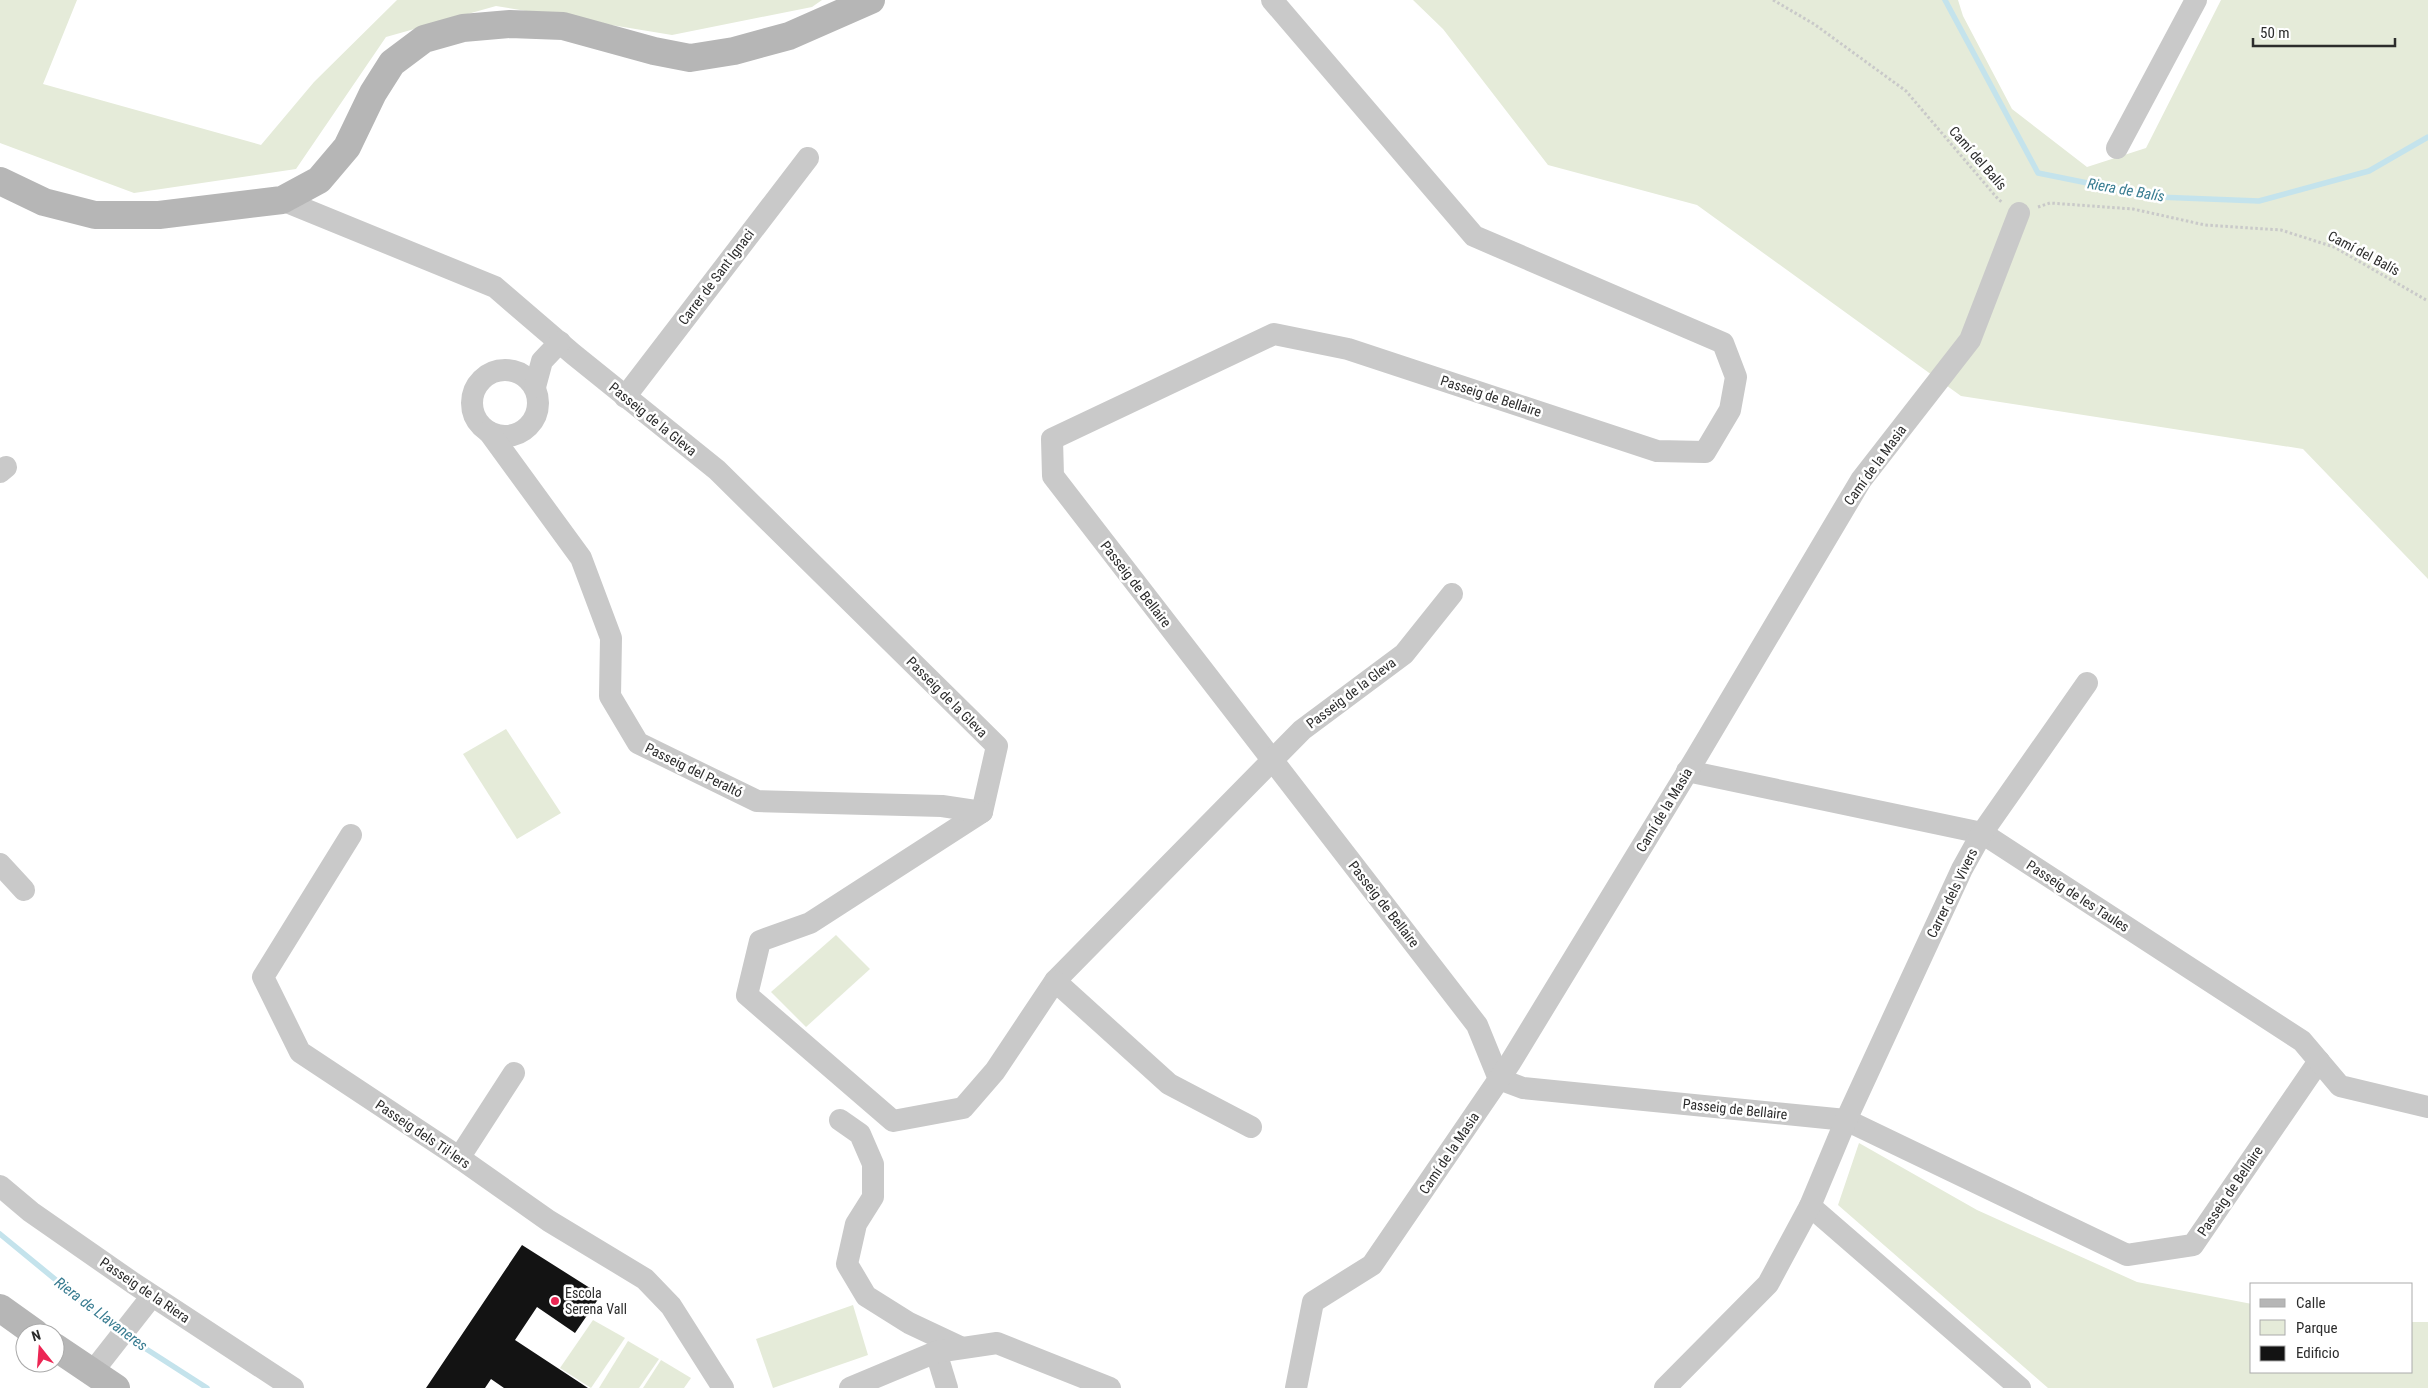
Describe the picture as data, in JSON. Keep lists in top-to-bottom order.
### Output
{
  "streets": {
    "street": [
      "Carrer de Sant Ignaci",
      "Passeig de Bellaire",
      "Passeig de la Gleva",
      "Camí de la Masia",
      "Passeig del Peraltó",
      "Carrer dels Vivers",
      "Passeig de les Taules",
      "Passeig dels Til·lers",
      "Passeig de la Riera"
    ],
    "path": ["Camí del Balís"]
  },
  "crossings": [
    ["Camí del Balís", "Camí de la Masia"],
    ["Carrer de Sant Ignaci", "Passeig de la Gleva"],
    ["Passeig de Bellaire", "Passeig de la Gleva"],
    ["Passeig de Bellaire", "Camí de la Masia"],
    ["Passeig de Bellaire", "Carrer dels Vivers"],
    ["Passeig de Bellaire", "Passeig de les Taules"],
    ["Passeig de la Gleva", "Passeig del Peraltó"],
    ["Camí de la Masia", "Passeig de les Taules"],
    ["Carrer dels Vivers", "Passeig de les Taules"]
  ],
  "water": ["Riera de Balís", "Riera de Llavaneres"],
  "places": ["Escola Serena Vall"],
  "legend": ["Calle", "Parque", "Edificio"],
  "scale_bar": "50 m",
  "north": "top"
}
